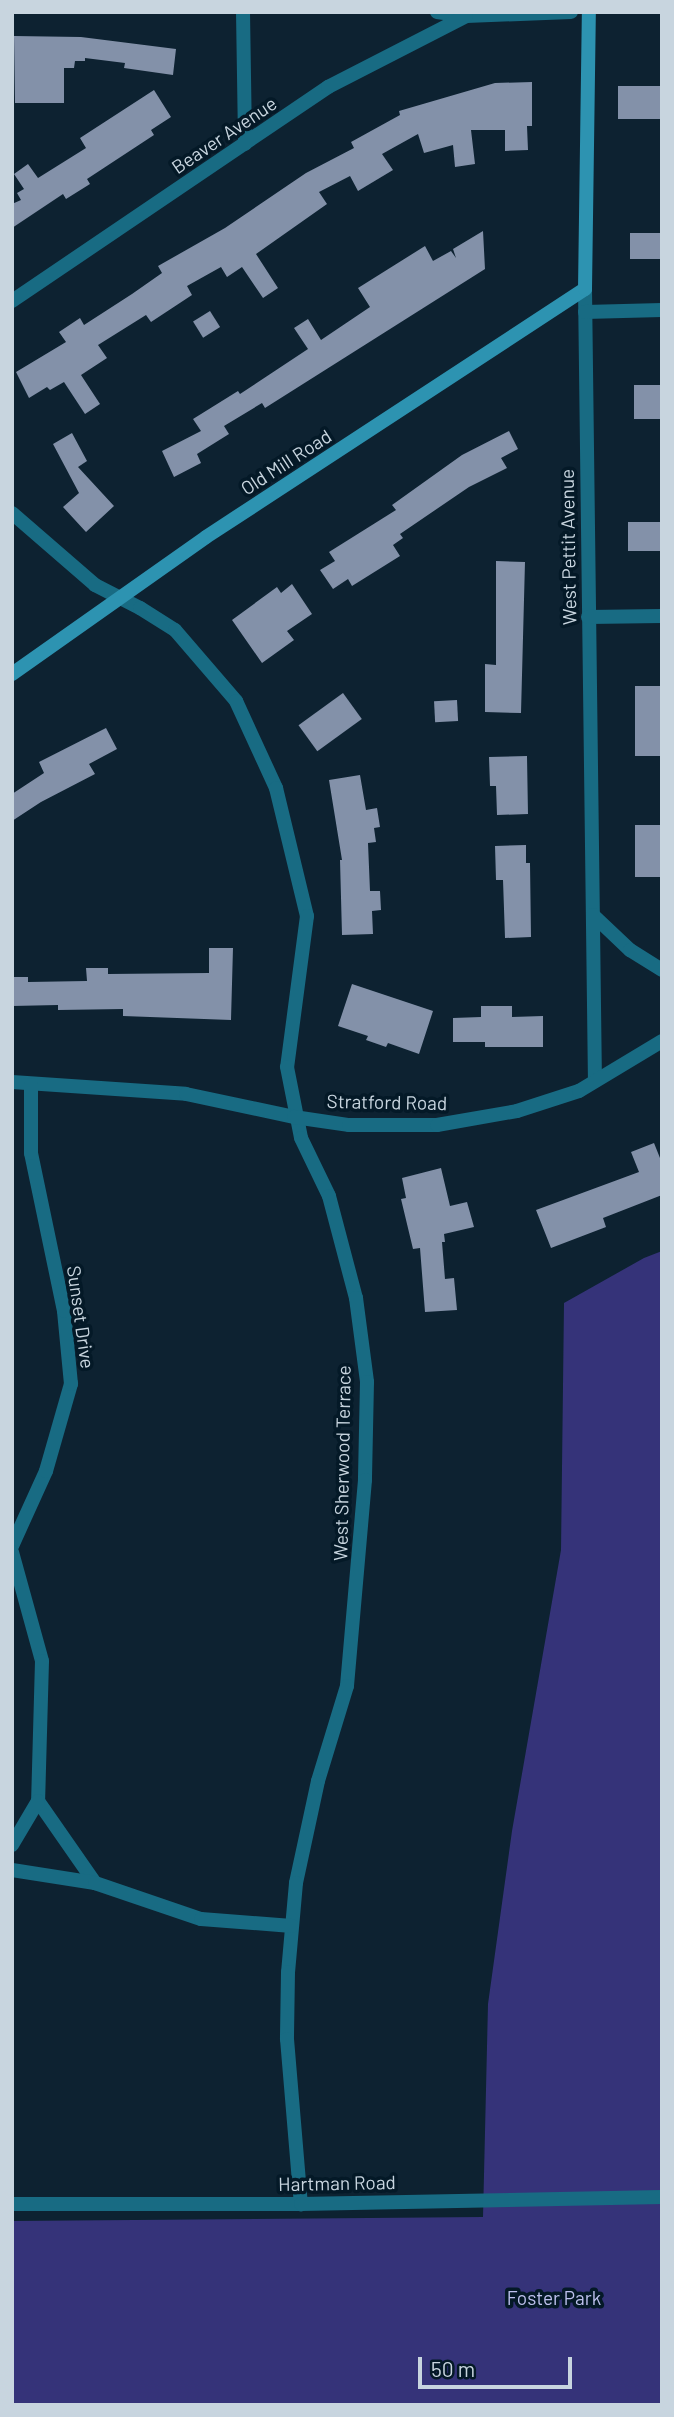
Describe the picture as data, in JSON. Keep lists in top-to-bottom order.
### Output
{
  "streets": {
    "main road": ["Old Mill Road", "West Pettit Avenue"],
    "street": [
      "Beaver Avenue",
      "Stratford Road",
      "Sunset Drive",
      "West Sherwood Terrace",
      "Hartman Road"
    ]
  },
  "crossings": [
    ["Old Mill Road", "West Pettit Avenue"],
    ["Old Mill Road", "West Sherwood Terrace"],
    ["West Pettit Avenue", "Stratford Road"],
    ["Stratford Road", "Sunset Drive"],
    ["Stratford Road", "West Sherwood Terrace"],
    ["West Sherwood Terrace", "Hartman Road"]
  ],
  "parks": ["Foster Park"],
  "scale_bar": "50 m"
}
